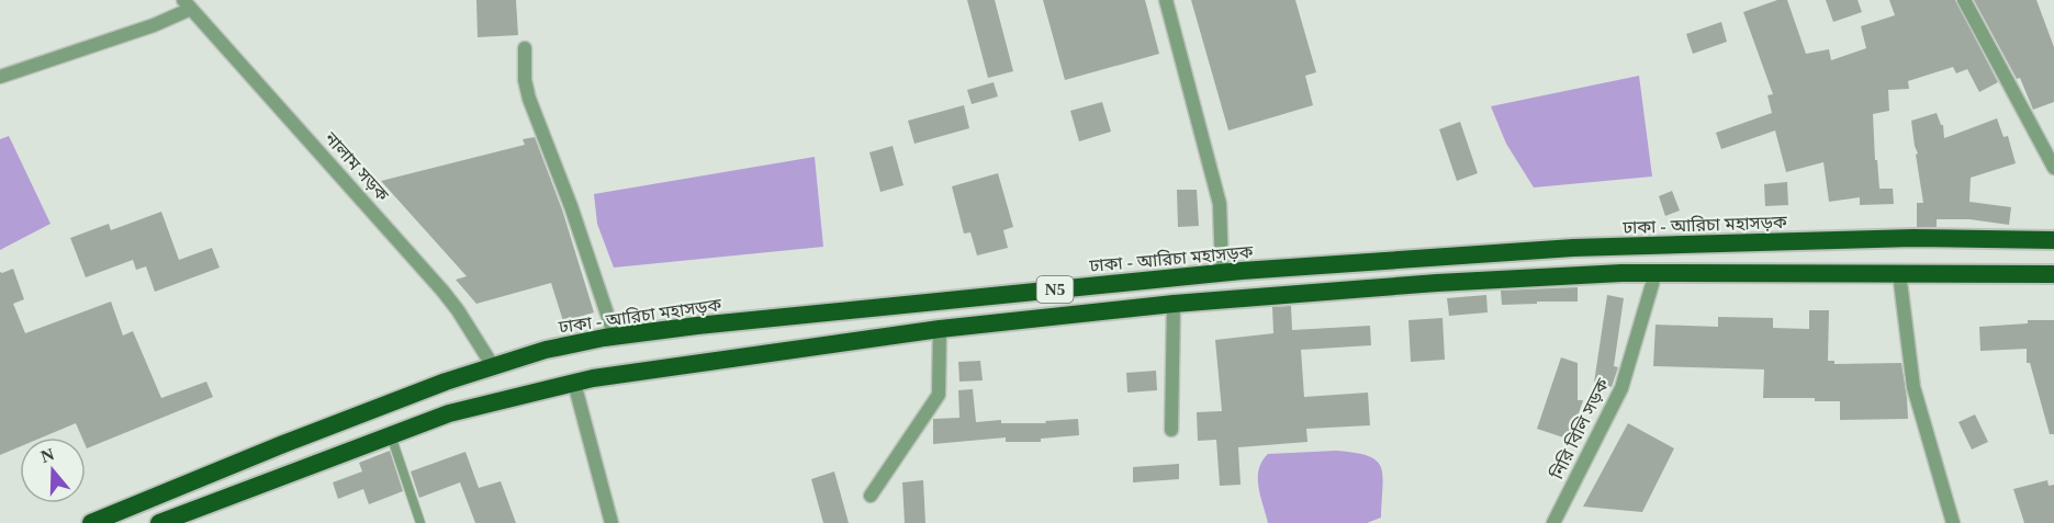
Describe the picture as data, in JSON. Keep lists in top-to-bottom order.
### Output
{
  "streets": {
    "highway": ["ঢাকা - আরিচা মহাসড়ক", "N5"],
    "street": ["নালাম সড়ক", "নিরি বিলি সড়ক"]
  },
  "crossings": [
    ["নালাম সড়ক", "ঢাকা - আরিচা মহাসড়ক"],
    ["N5", "নিরি বিলি সড়ক"]
  ],
  "north": "top"
}
